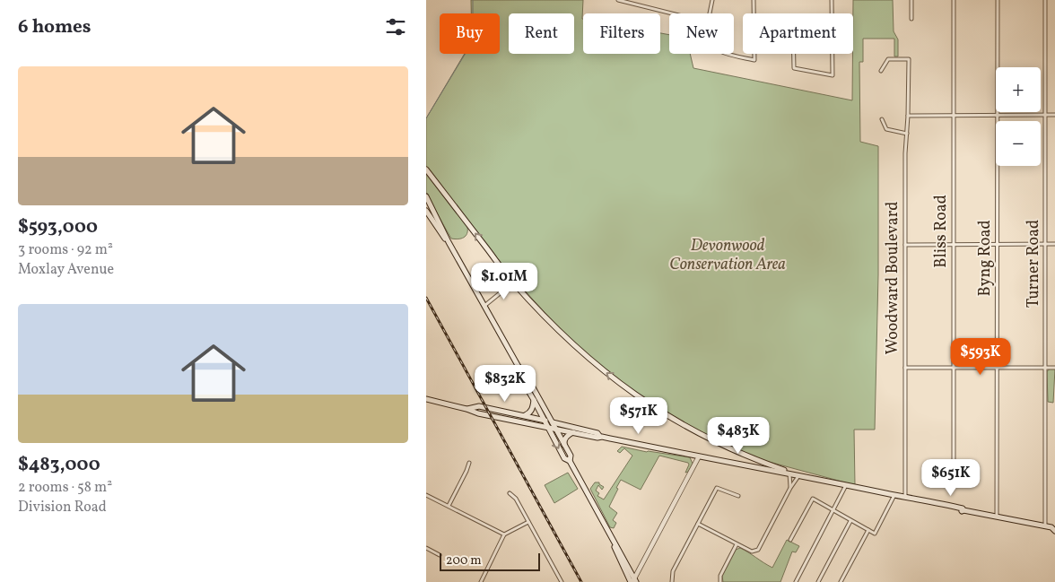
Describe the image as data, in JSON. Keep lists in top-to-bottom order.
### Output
{
  "streets": {
    "street": [
      "Bliss Road",
      "Byng Road",
      "Turner Road",
      "Woodward Boulevard"
    ]
  },
  "parks": ["Devonwood Conservation Area"],
  "scale_bar": "200 m",
  "page": {
    "heading": "6 homes",
    "chip": [
      "Buy",
      "Rent",
      "Filters",
      "New",
      "Apartment"
    ],
    "list": [
      {
        "name": "$593,000",
        "note": "3 rooms · 92 m² · Moxlay Avenue"
      },
      {
        "name": "$483,000",
        "note": "2 rooms · 58 m² · Division Road"
      }
    ],
    "map_buttons": ["+", "−"],
    "price": [
      "$1.01M",
      "$593K",
      "$832K",
      "$571K",
      "$483K",
      "$651K"
    ],
    "scale": "200 m"
  }
}
